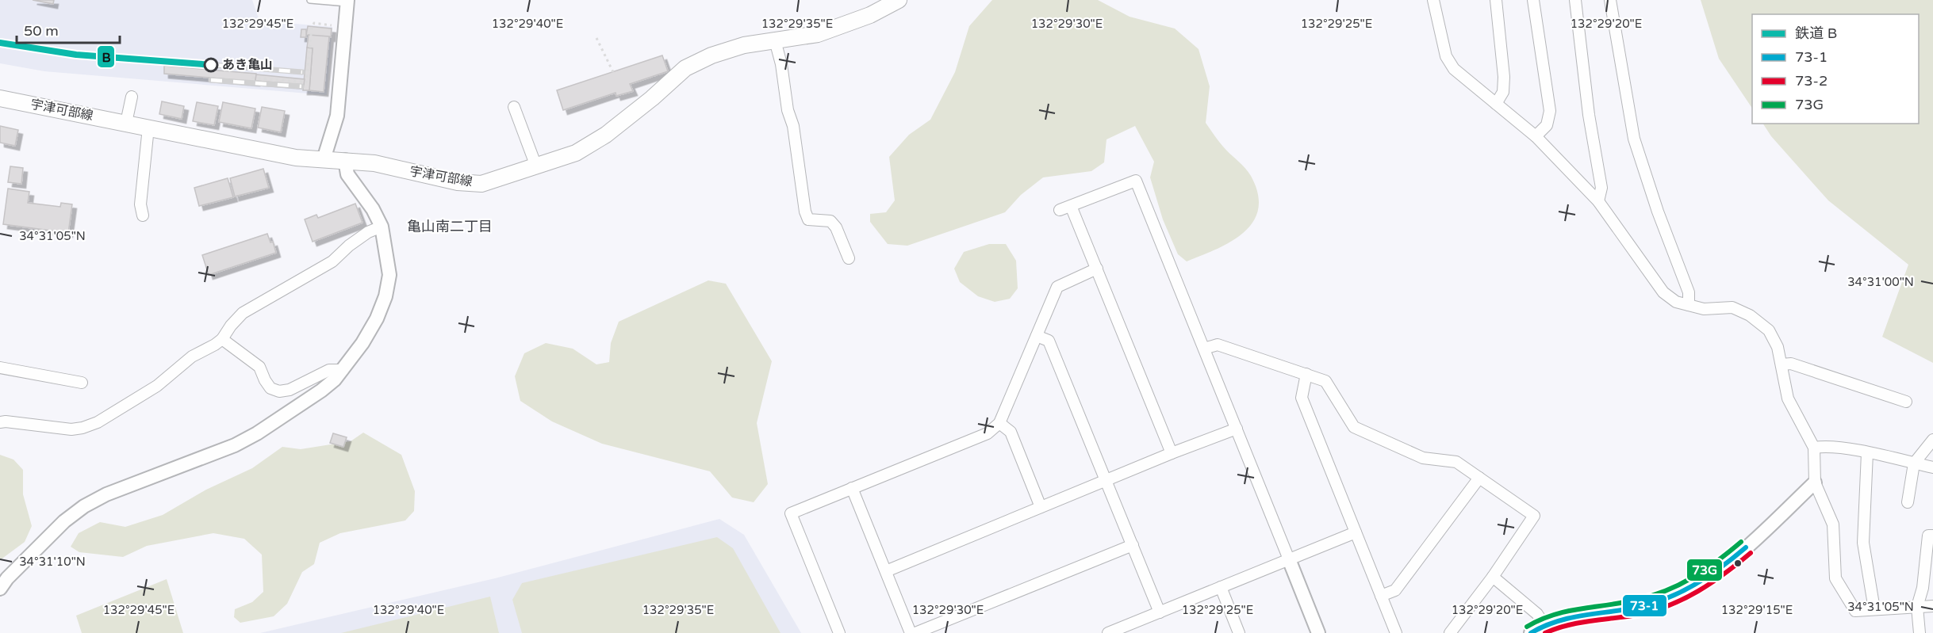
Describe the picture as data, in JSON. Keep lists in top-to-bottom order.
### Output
{
  "streets": {
    "main road": ["宇津可部線"]
  },
  "districts": ["亀山南二丁目"],
  "places": ["あき亀山"],
  "lines": [
    "rail line B",
    "transit line 73G",
    "transit line 73-1",
    "transit line 73-2"
  ],
  "legend": [
    "鉄道 B",
    "73-1",
    "73-2",
    "73G"
  ],
  "scale_bar": "50 m",
  "coordinates": [
    "132°29'45\"E",
    "132°29'40\"E",
    "132°29'35\"E",
    "132°29'30\"E",
    "132°29'25\"E",
    "132°29'20\"E",
    "34°31'05\"N",
    "34°31'00\"N",
    "34°31'10\"N",
    "132°29'15\"E"
  ]
}
